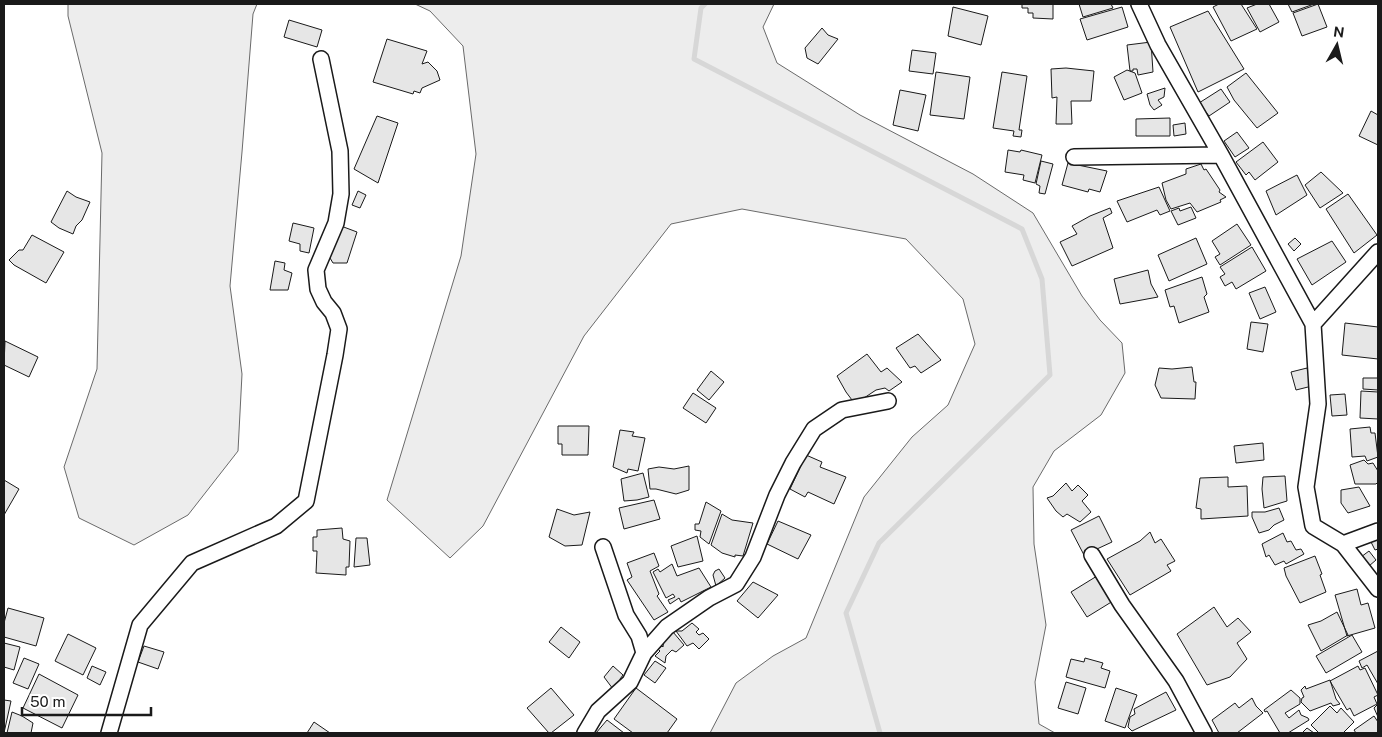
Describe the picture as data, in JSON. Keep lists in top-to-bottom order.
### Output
{
  "scale_bar": "50 m",
  "north": "top"
}
